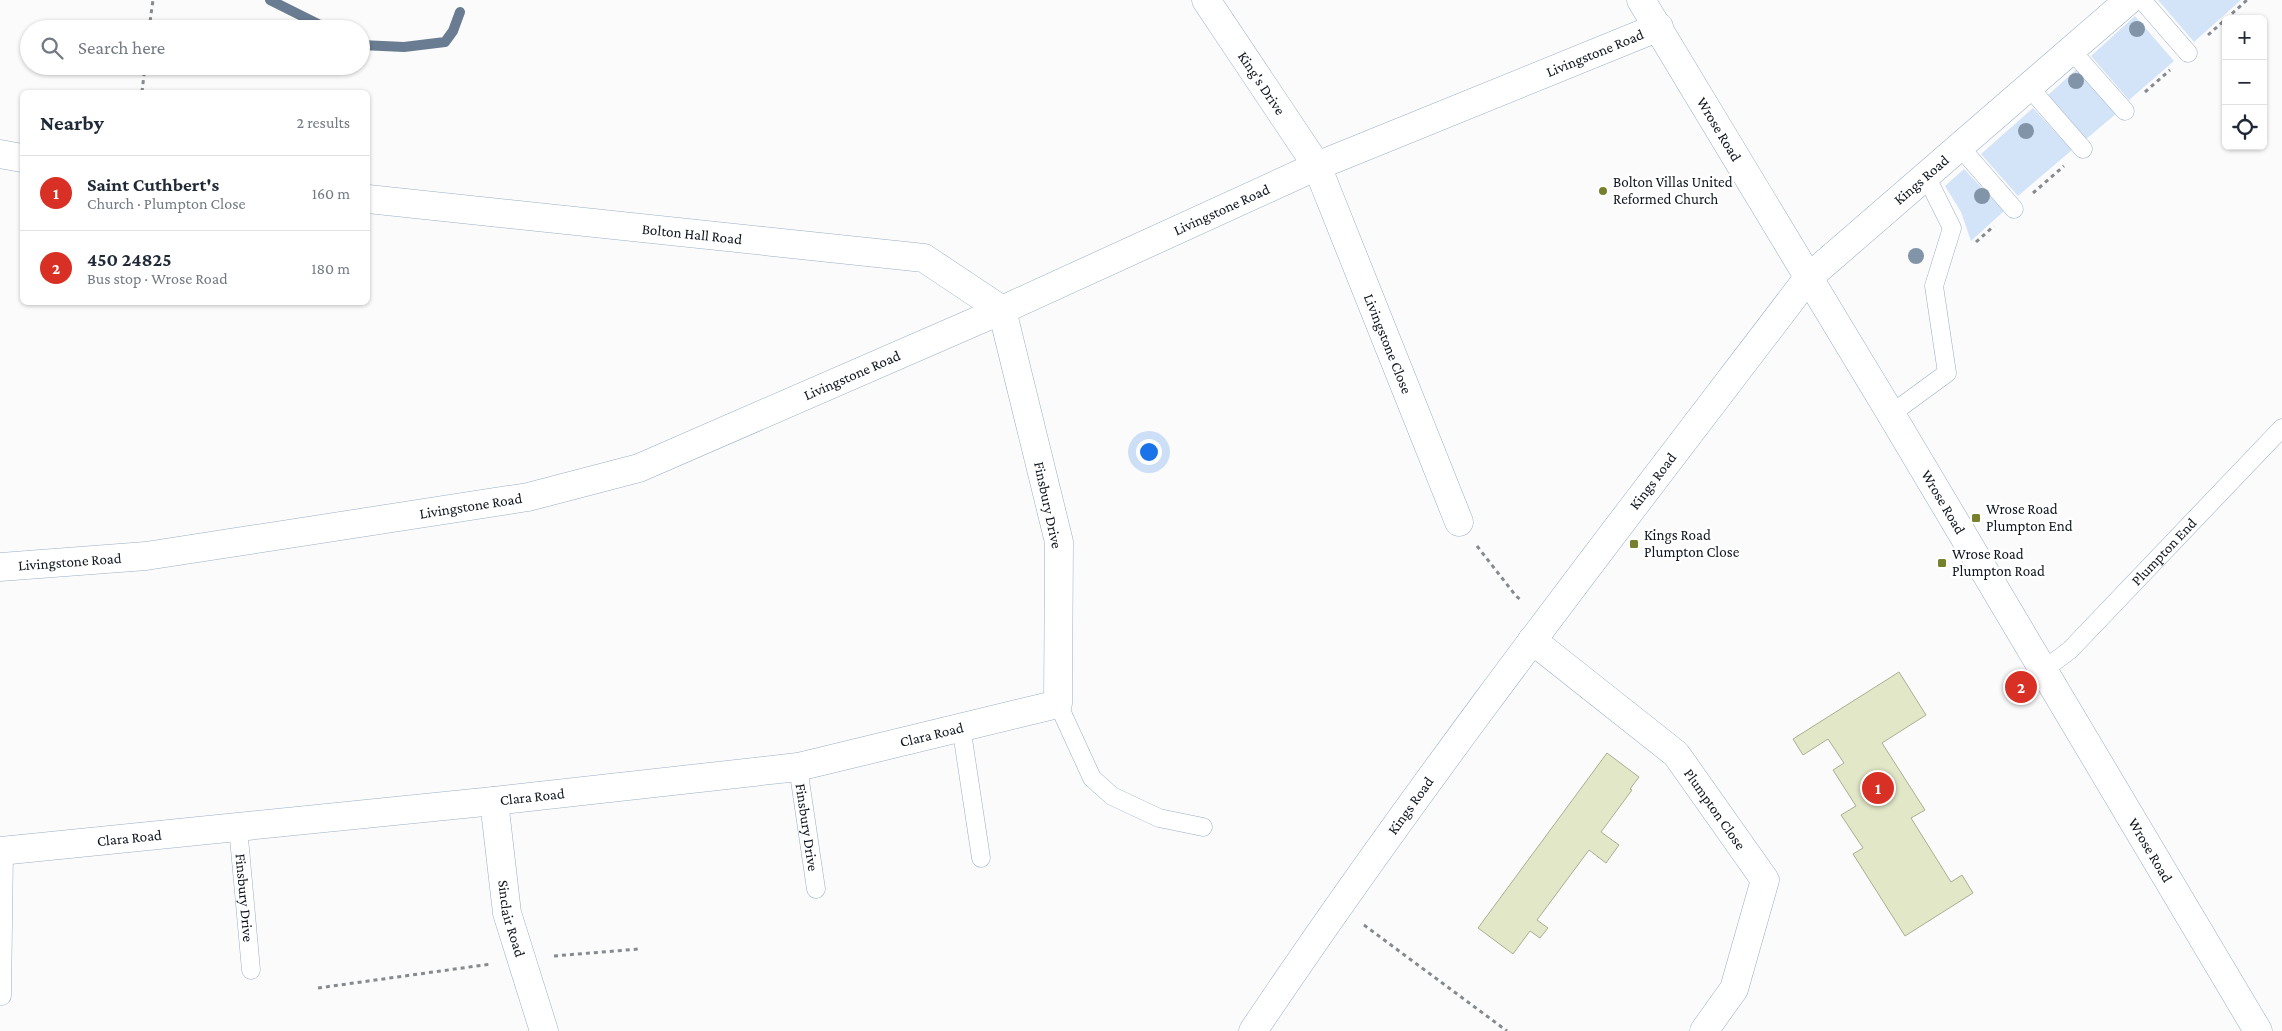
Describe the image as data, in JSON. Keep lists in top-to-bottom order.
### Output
{
  "streets": {
    "street": [
      "Livingstone Road",
      "King's Drive",
      "Wrose Road",
      "Kings Road",
      "Bolton Hall Road",
      "Livingstone Close",
      "Finsbury Drive",
      "Clara Road",
      "Plumpton Close",
      "Sinclair Road"
    ],
    "lane": ["Plumpton End"]
  },
  "crossings": [
    ["Livingstone Road", "King's Drive"],
    ["Livingstone Road", "Wrose Road"],
    ["Livingstone Road", "Bolton Hall Road"],
    ["Livingstone Road", "Livingstone Close"],
    ["Livingstone Road", "Finsbury Drive"],
    ["King's Drive", "Livingstone Close"],
    ["Wrose Road", "Kings Road"],
    ["Wrose Road", "Plumpton End"],
    ["Kings Road", "Plumpton Close"],
    ["Bolton Hall Road", "Finsbury Drive"],
    ["Finsbury Drive", "Clara Road"],
    ["Clara Road", "Sinclair Road"]
  ],
  "places": {
    "other": ["Bolton Villas United Reformed Church"],
    "transit": ["Wrose Road Plumpton End", "Kings Road Plumpton Close", "Wrose Road Plumpton Road"]
  },
  "page": {
    "map_buttons": ["+", "−"],
    "search": "Search here",
    "heading": ["Nearby", "2 results"],
    "list": [
      {
        "mark": "1",
        "name": "Saint Cuthbert's",
        "note": "Church · Plumpton Close",
        "value": "160 m"
      },
      {
        "mark": "2",
        "name": "450 24825",
        "note": "Bus stop · Wrose Road",
        "value": "180 m"
      }
    ],
    "pins": ["2", "1"]
  }
}
